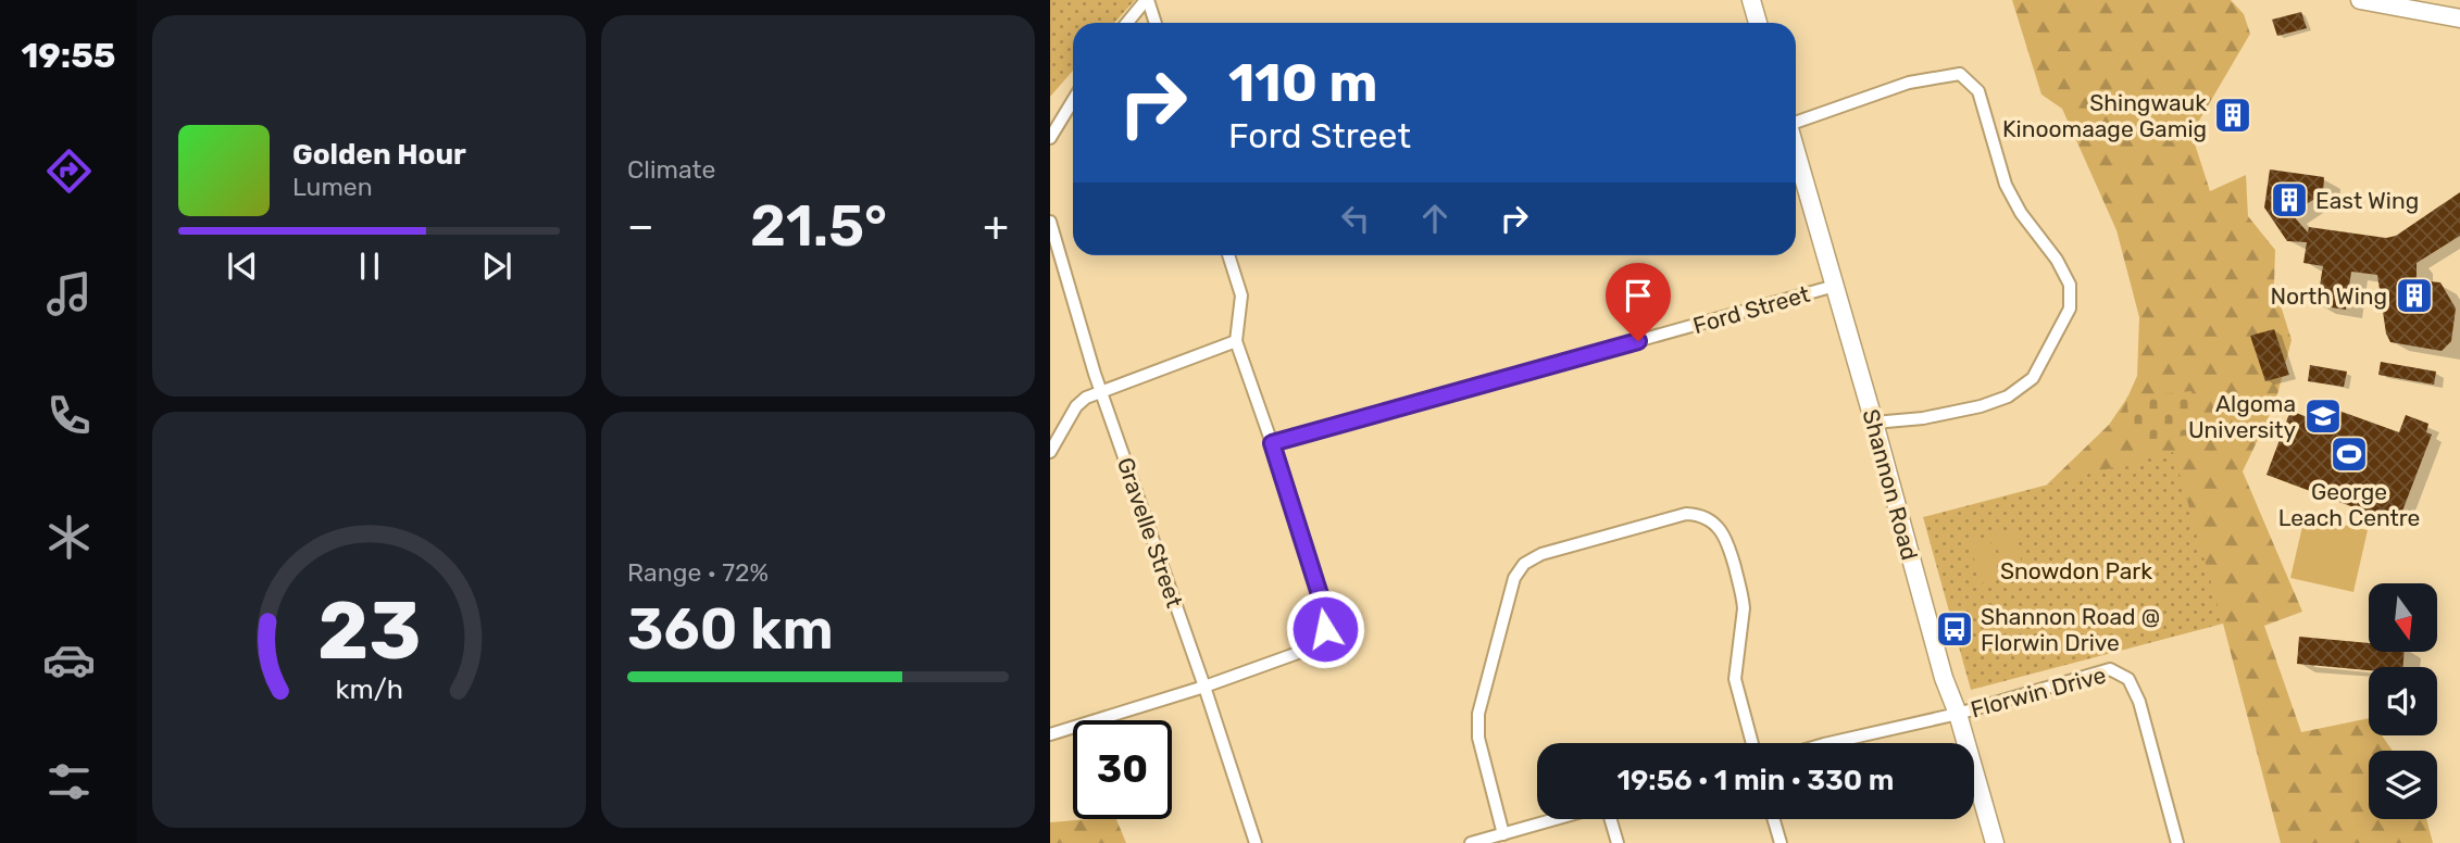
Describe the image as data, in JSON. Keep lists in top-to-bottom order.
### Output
{
  "streets": {
    "street": [
      "Ford Street",
      "Shannon Road",
      "Gravelle Street",
      "Florwin Drive"
    ]
  },
  "crossings": [
    ["Ford Street", "Shannon Road"],
    ["Shannon Road", "Florwin Drive"]
  ],
  "parks": ["Snowdon Park"],
  "places": {
    "building": ["Shingwauk Kinoomaage Gamig", "East Wing", "North Wing"],
    "school or university": ["Algoma University"],
    "sports": ["George Leach Centre"],
    "bus stop": ["Shannon Road @ Florwin Drive"]
  },
  "north": "bottom",
  "page": {
    "tabs": "19:55",
    "tile": [
      "Climate",
      ["Range · 72%", "360 km"]
    ],
    "turn": ["110 m", "Ford Street"],
    "song": ["Golden Hour", "Lumen"],
    "heat": ["−", "21.5°", "+"],
    "limit": "30",
    "trip": "19:56 · 1 min · 330 m",
    "gauge": ["23", "km/h"]
  }
}
